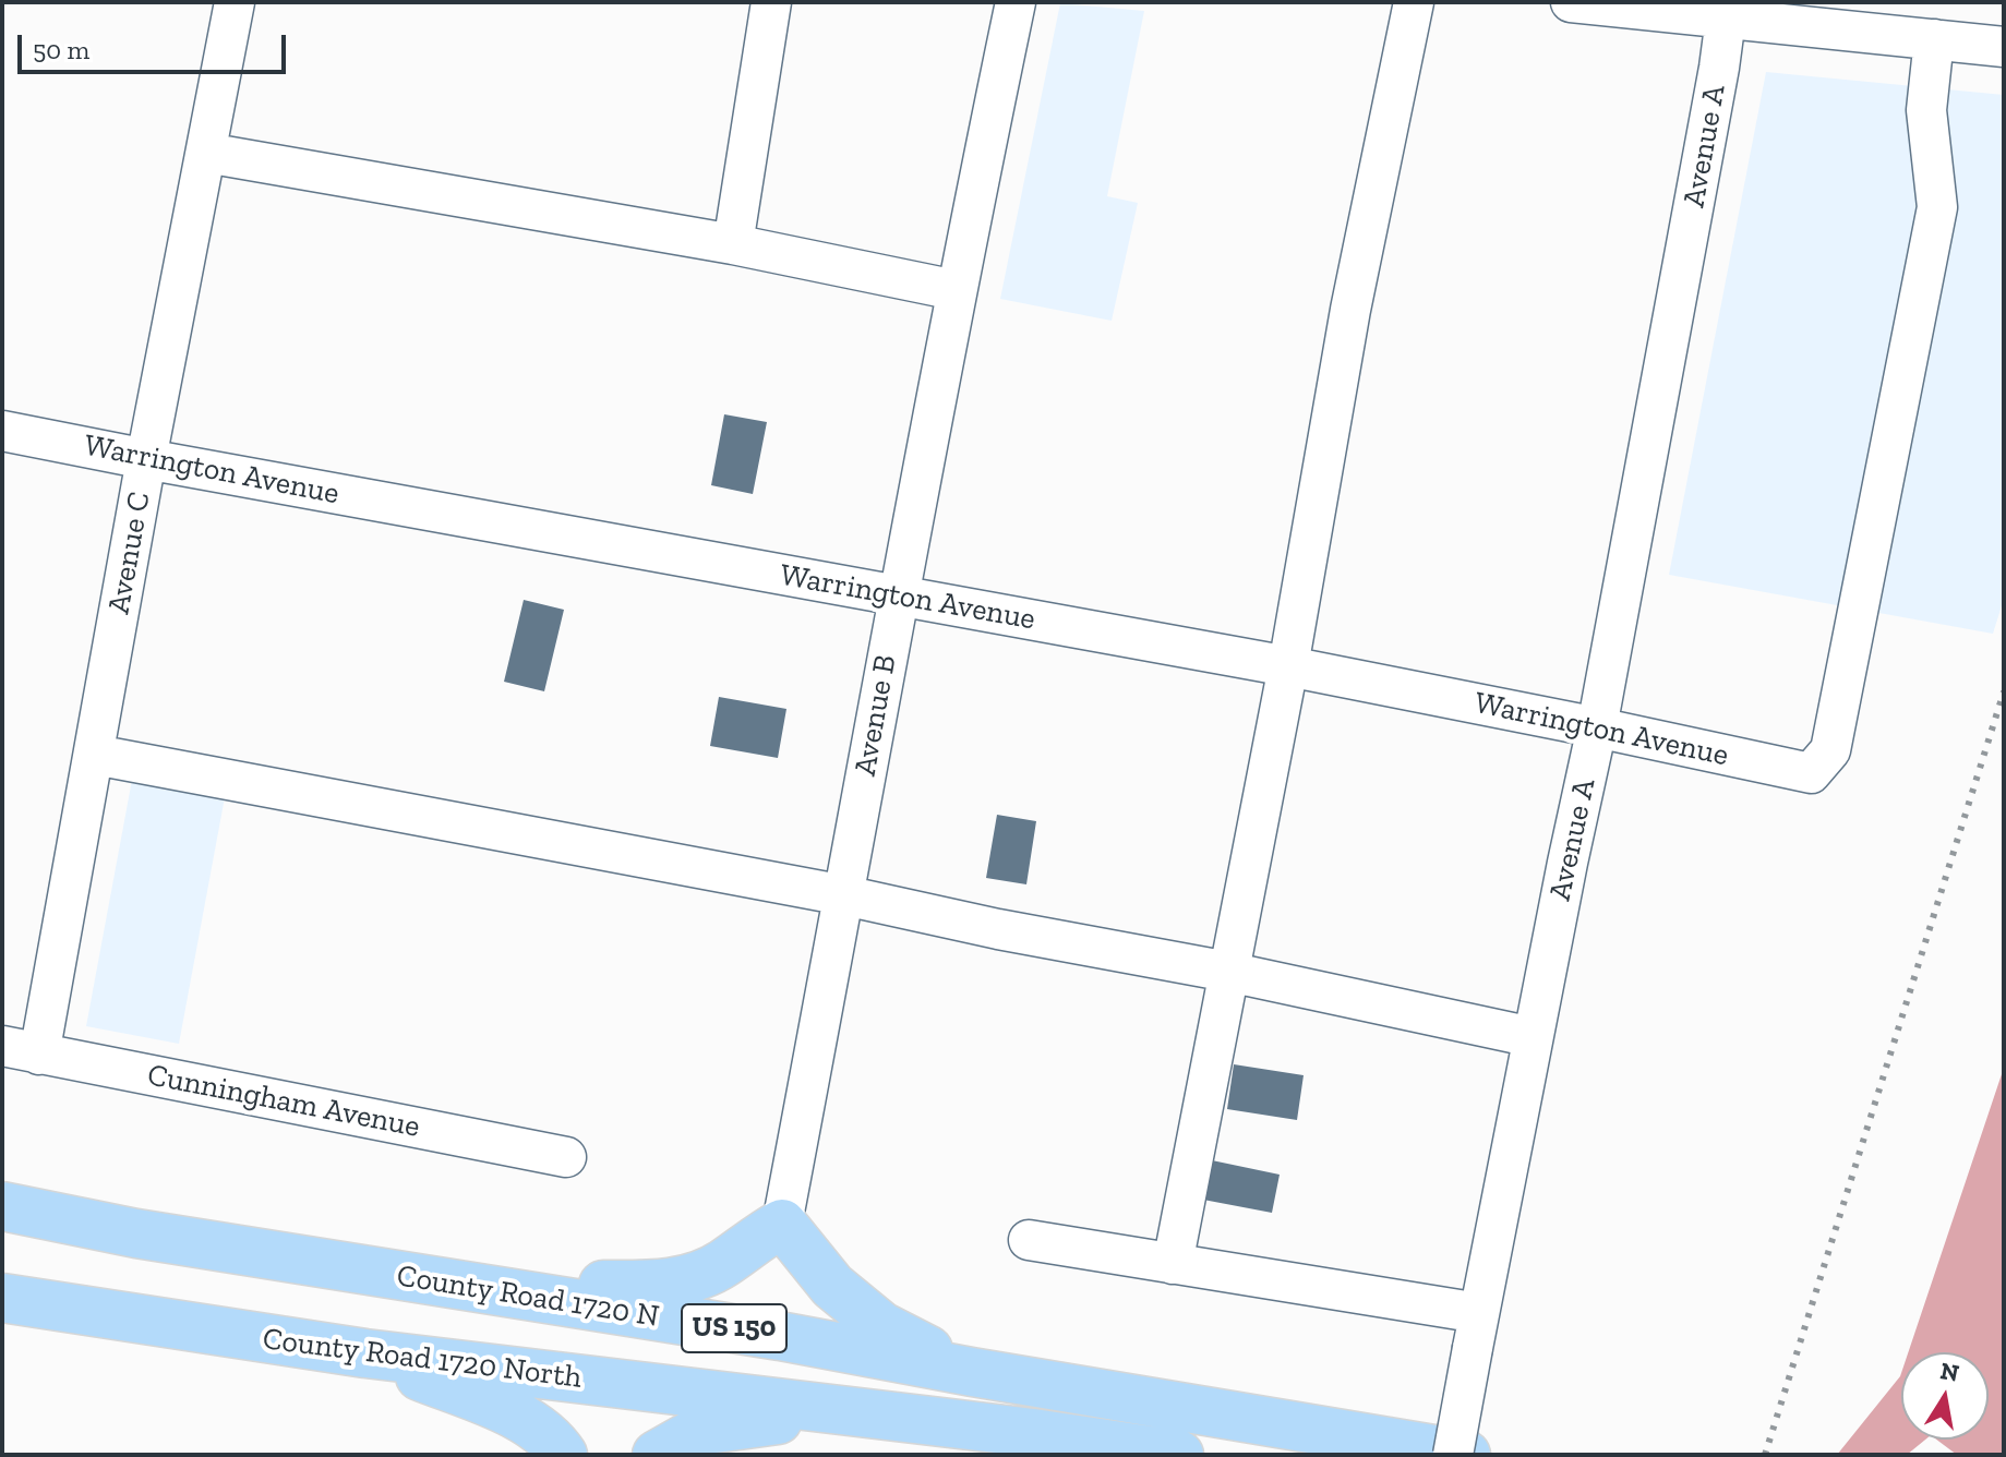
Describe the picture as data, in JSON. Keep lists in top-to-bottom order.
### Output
{
  "streets": {
    "main road": ["County Road 1720 N", "US 150", "County Road 1720 North"],
    "street": [
      "Avenue A",
      "Warrington Avenue",
      "Avenue C",
      "Avenue B",
      "Cunningham Avenue"
    ]
  },
  "crossings": [
    ["Avenue A", "Warrington Avenue"],
    ["Warrington Avenue", "Avenue C"],
    ["Warrington Avenue", "Avenue B"],
    ["Avenue C", "Cunningham Avenue"],
    ["US 150", "County Road 1720 North"]
  ],
  "scale_bar": "50 m",
  "north": "top"
}
